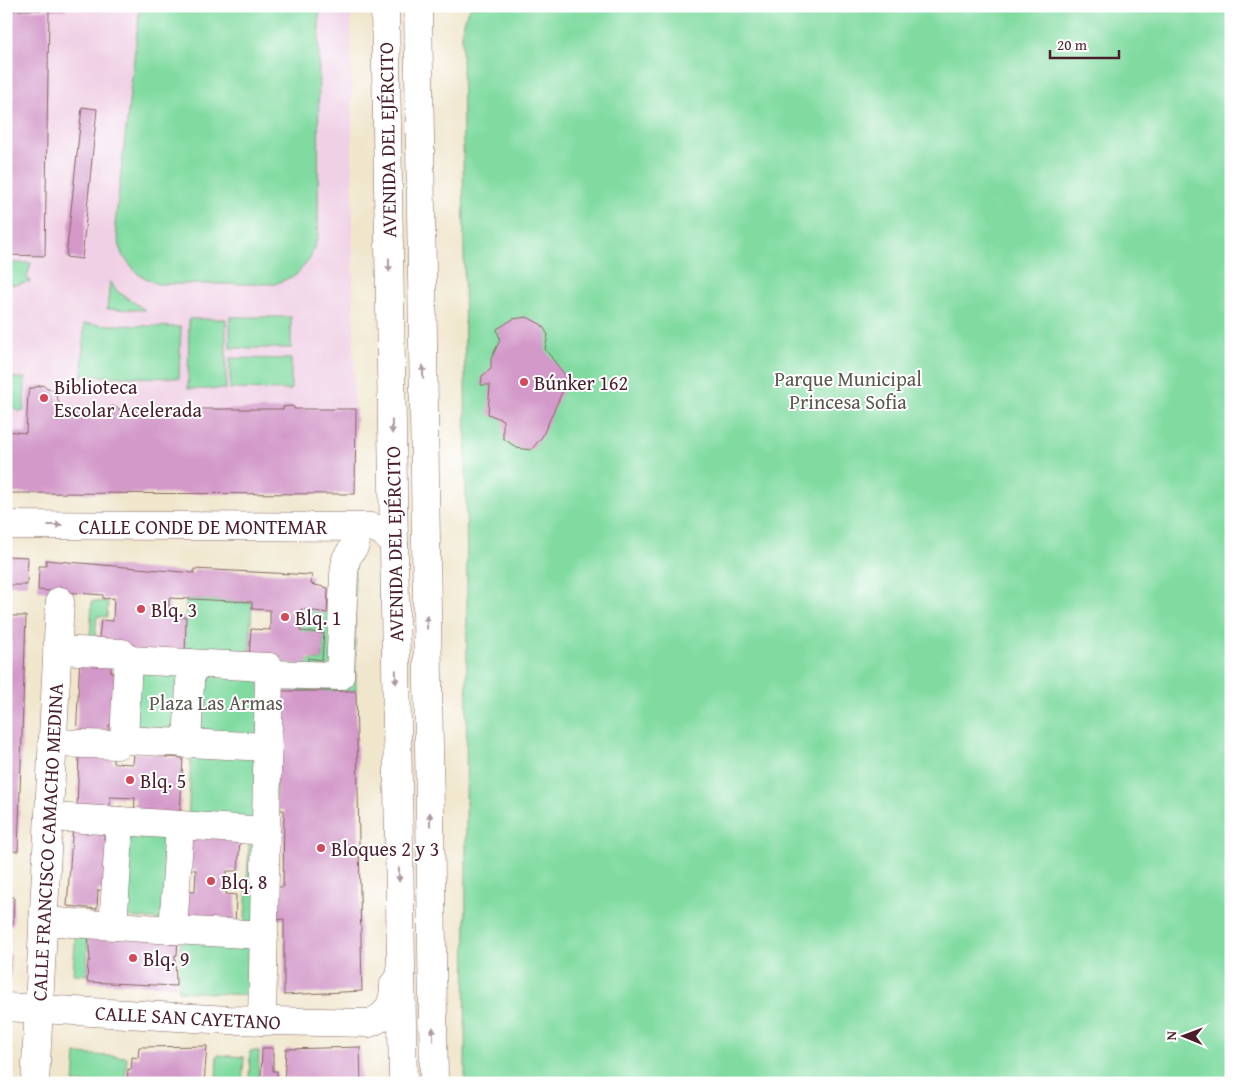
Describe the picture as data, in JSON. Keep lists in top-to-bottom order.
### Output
{
  "streets": {
    "street": [
      "AVENIDA DEL EJÉRCITO",
      "CALLE CONDE DE MONTEMAR",
      "CALLE FRANCISCO CAMACHO MEDINA",
      "CALLE SAN CAYETANO"
    ]
  },
  "crossings": [
    ["AVENIDA DEL EJÉRCITO", "CALLE CONDE DE MONTEMAR"],
    ["CALLE FRANCISCO CAMACHO MEDINA", "CALLE SAN CAYETANO"]
  ],
  "parks": ["Parque Municipal Princesa Sofia", "Plaza Las Armas"],
  "places": [
    "Búnker 162",
    "Biblioteca Escolar Acelerada",
    "Blq. 3",
    "Blq. 1",
    "Blq. 5",
    "Bloques 2 y 3",
    "Blq. 8",
    "Blq. 9"
  ],
  "scale_bar": "20 m",
  "north": "left"
}
